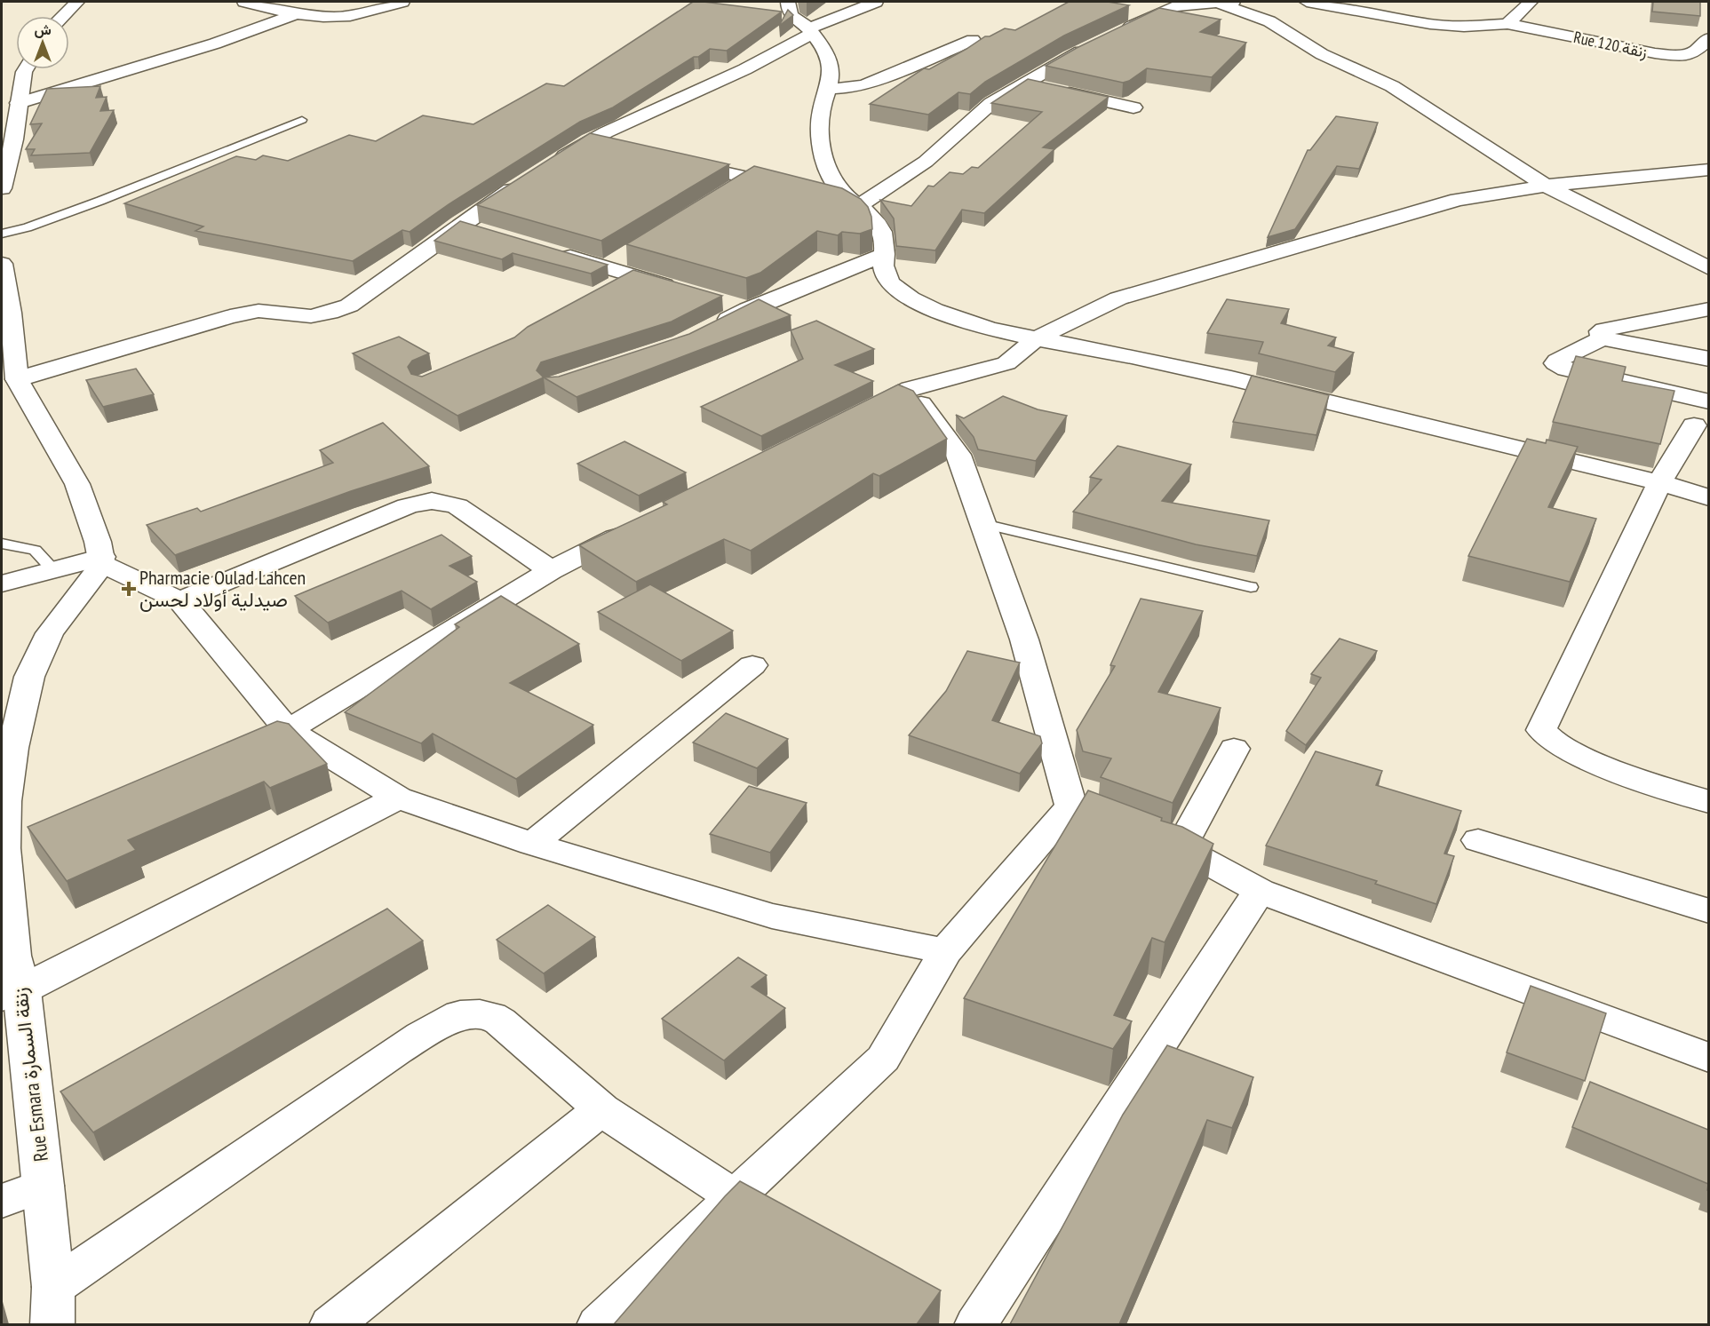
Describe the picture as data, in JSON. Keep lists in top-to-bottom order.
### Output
{
  "streets": {
    "street": ["Rue 120 زنقة", "Rue Esmara زنقة السمارة"]
  },
  "places": {
    "health": ["Pharmacie Oulad Lahcen صيدلية أولاد لحسن"]
  },
  "north": "top"
}
